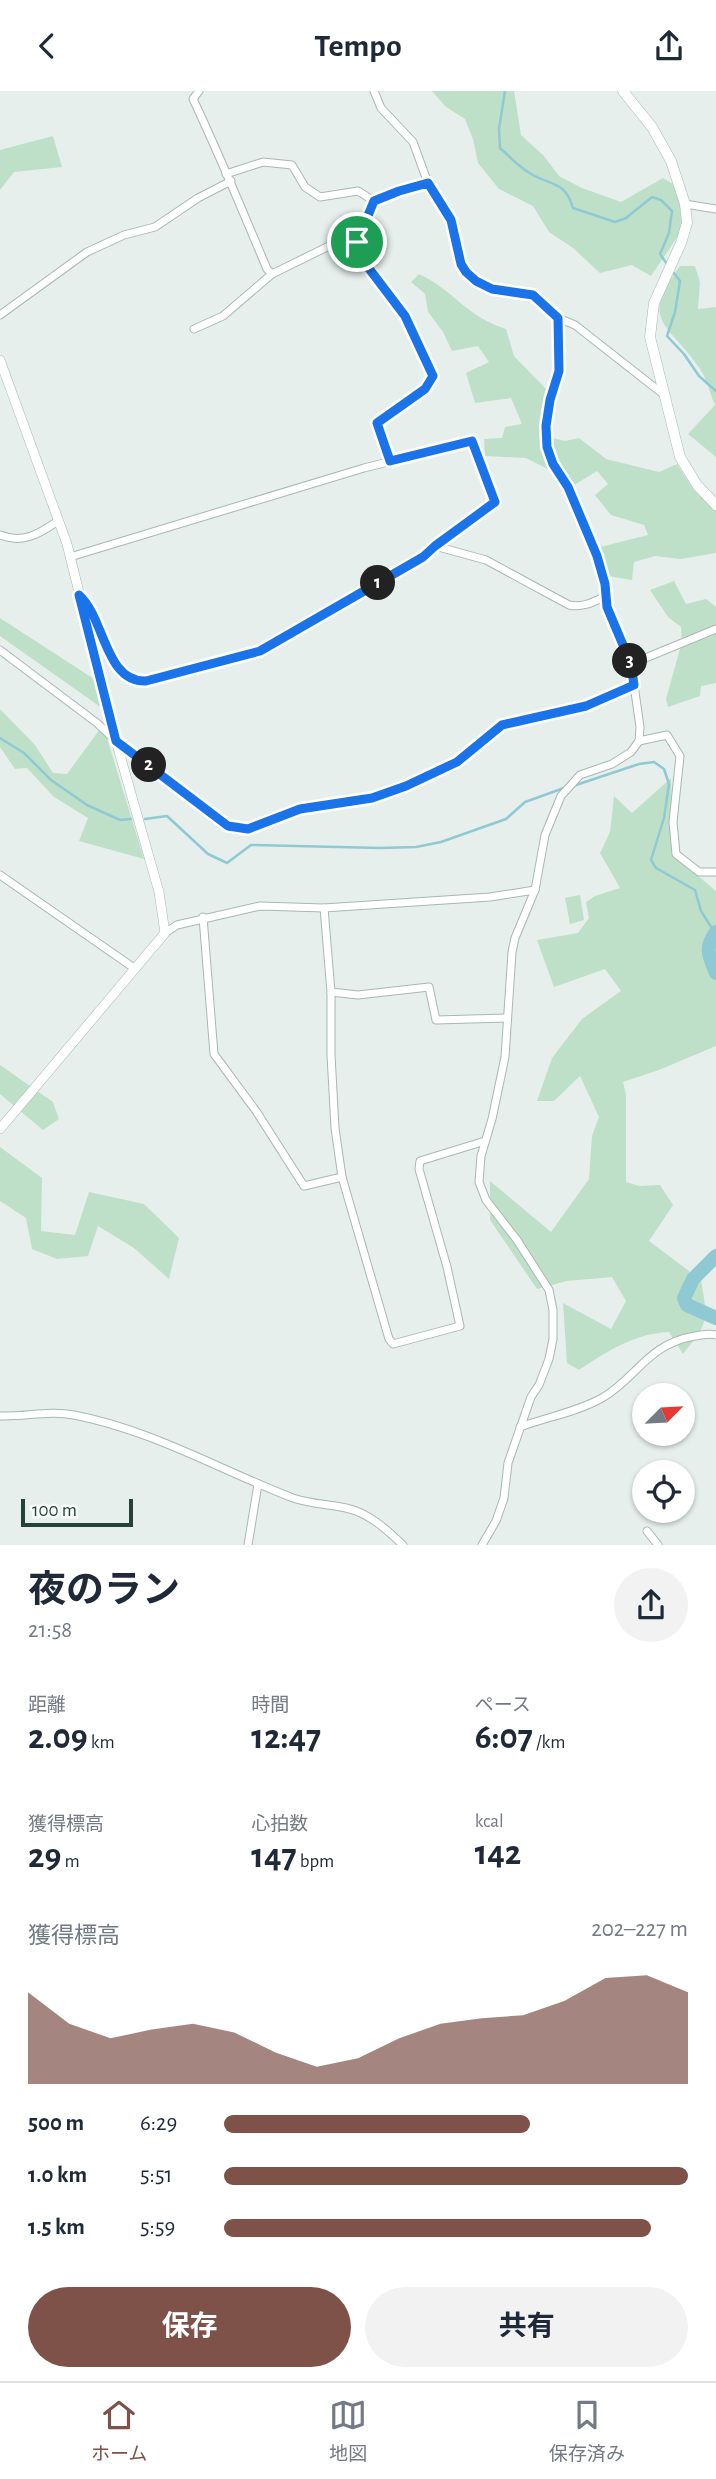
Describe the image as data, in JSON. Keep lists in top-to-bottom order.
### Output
{
  "scale_bar": "100 m",
  "north": "top right",
  "page": {
    "header": "Tempo",
    "pins": ["1", "3", "2"],
    "scale": "100 m",
    "heading": ["夜のラン", "21:58"],
    "stats": [
      ["距離", "2.09 km"],
      ["時間", "12:47"],
      ["ペース", "6:07 /km"],
      ["獲得標高", "29 m"],
      ["心拍数", "147 bpm"],
      ["kcal", "142"]
    ],
    "chart": ["獲得標高", "202–227 m"],
    "list": [
      {
        "name": "500 m",
        "note": "6:29"
      },
      {
        "name": "1.0 km",
        "note": "5:51"
      },
      {
        "name": "1.5 km",
        "note": "5:59"
      }
    ],
    "buttons": ["保存", "共有"],
    "tabs": ["ホーム", "地図", "保存済み"]
  }
}
